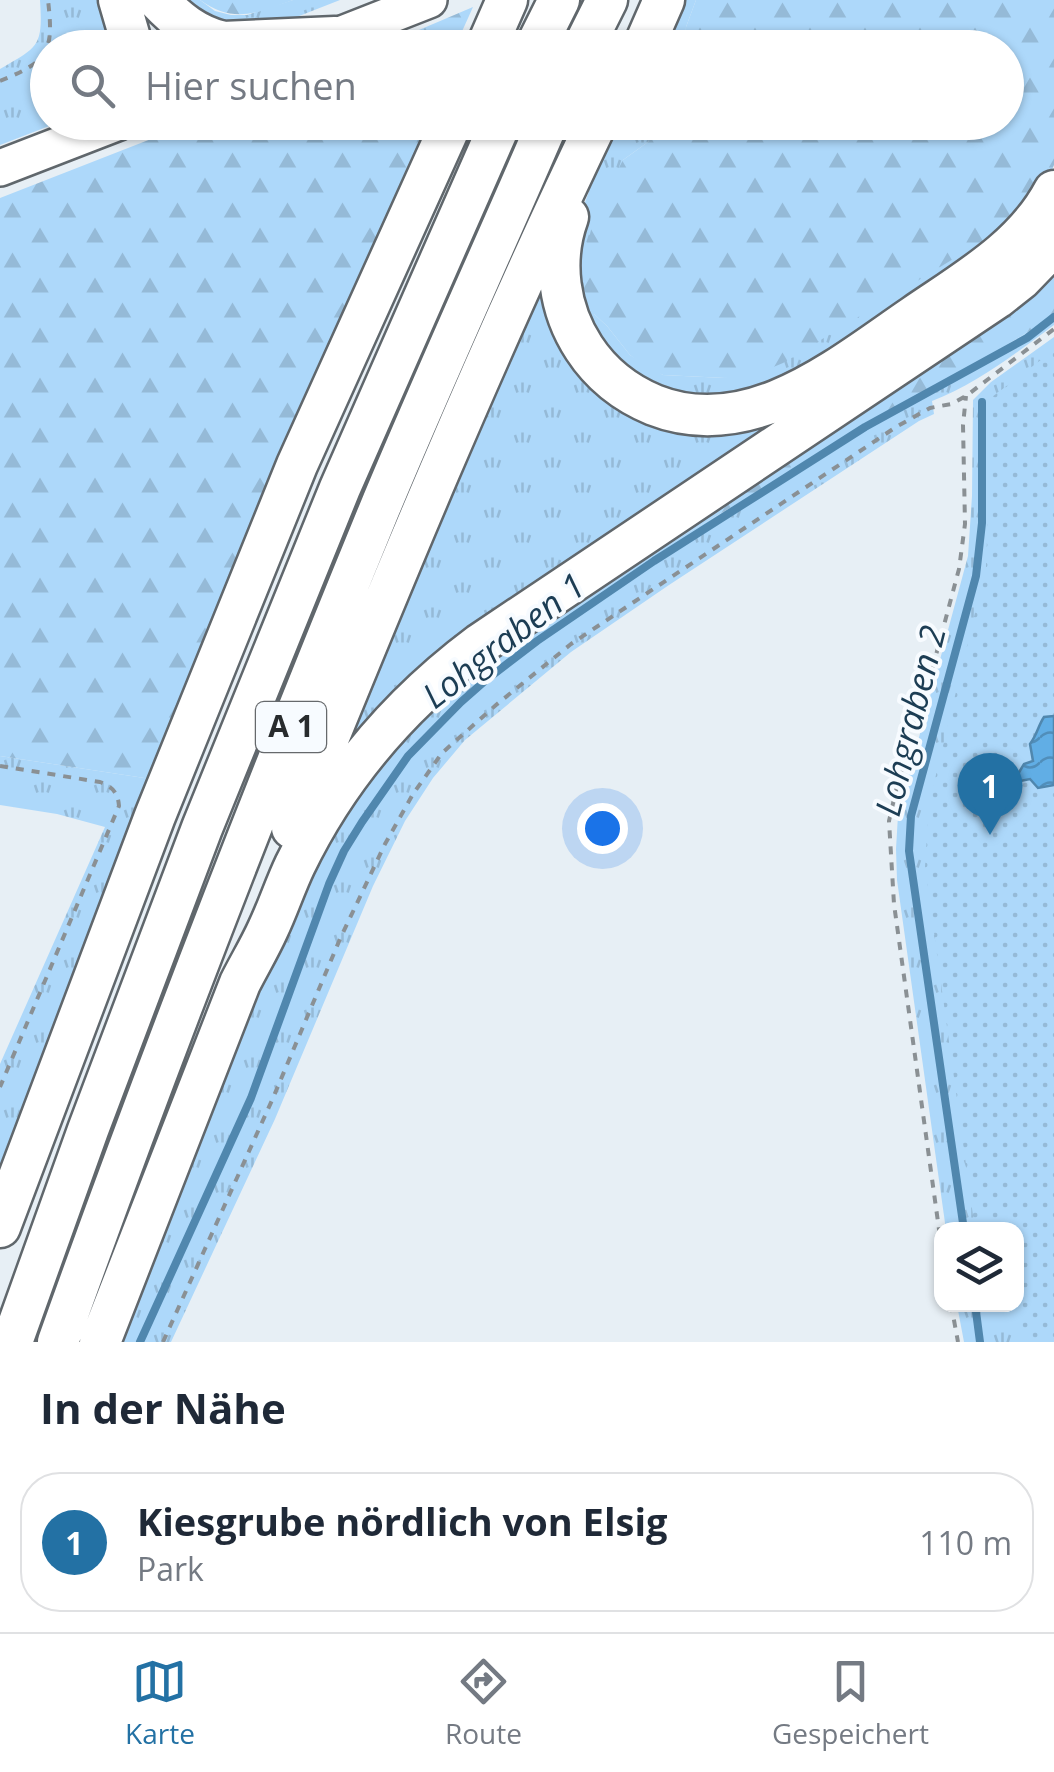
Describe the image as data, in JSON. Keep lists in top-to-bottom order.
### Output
{
  "streets": {
    "highway": ["A 1"]
  },
  "water": ["Lohgraben 1", "Lohgraben 2"],
  "page": {
    "search": "Hier suchen",
    "pins": "1",
    "heading": "In der Nähe",
    "list": [
      {
        "mark": "1",
        "name": "Kiesgrube nördlich von Elsig",
        "note": "Park",
        "value": "110 m"
      }
    ],
    "nav": ["Karte", "Route", "Gespeichert"]
  }
}
